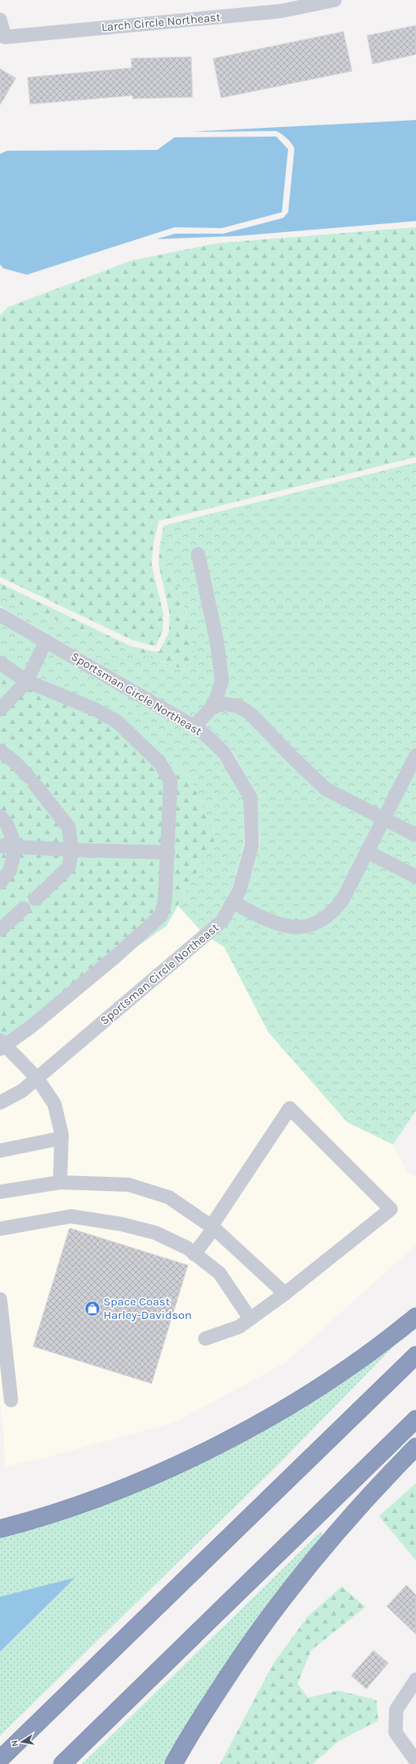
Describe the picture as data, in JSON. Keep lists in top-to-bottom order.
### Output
{
  "streets": {
    "street": ["Larch Circle Northeast", "Sportsman Circle Northeast"]
  },
  "places": {
    "shop": ["Space Coast Harley-Davidson"]
  },
  "north": "left"
}
